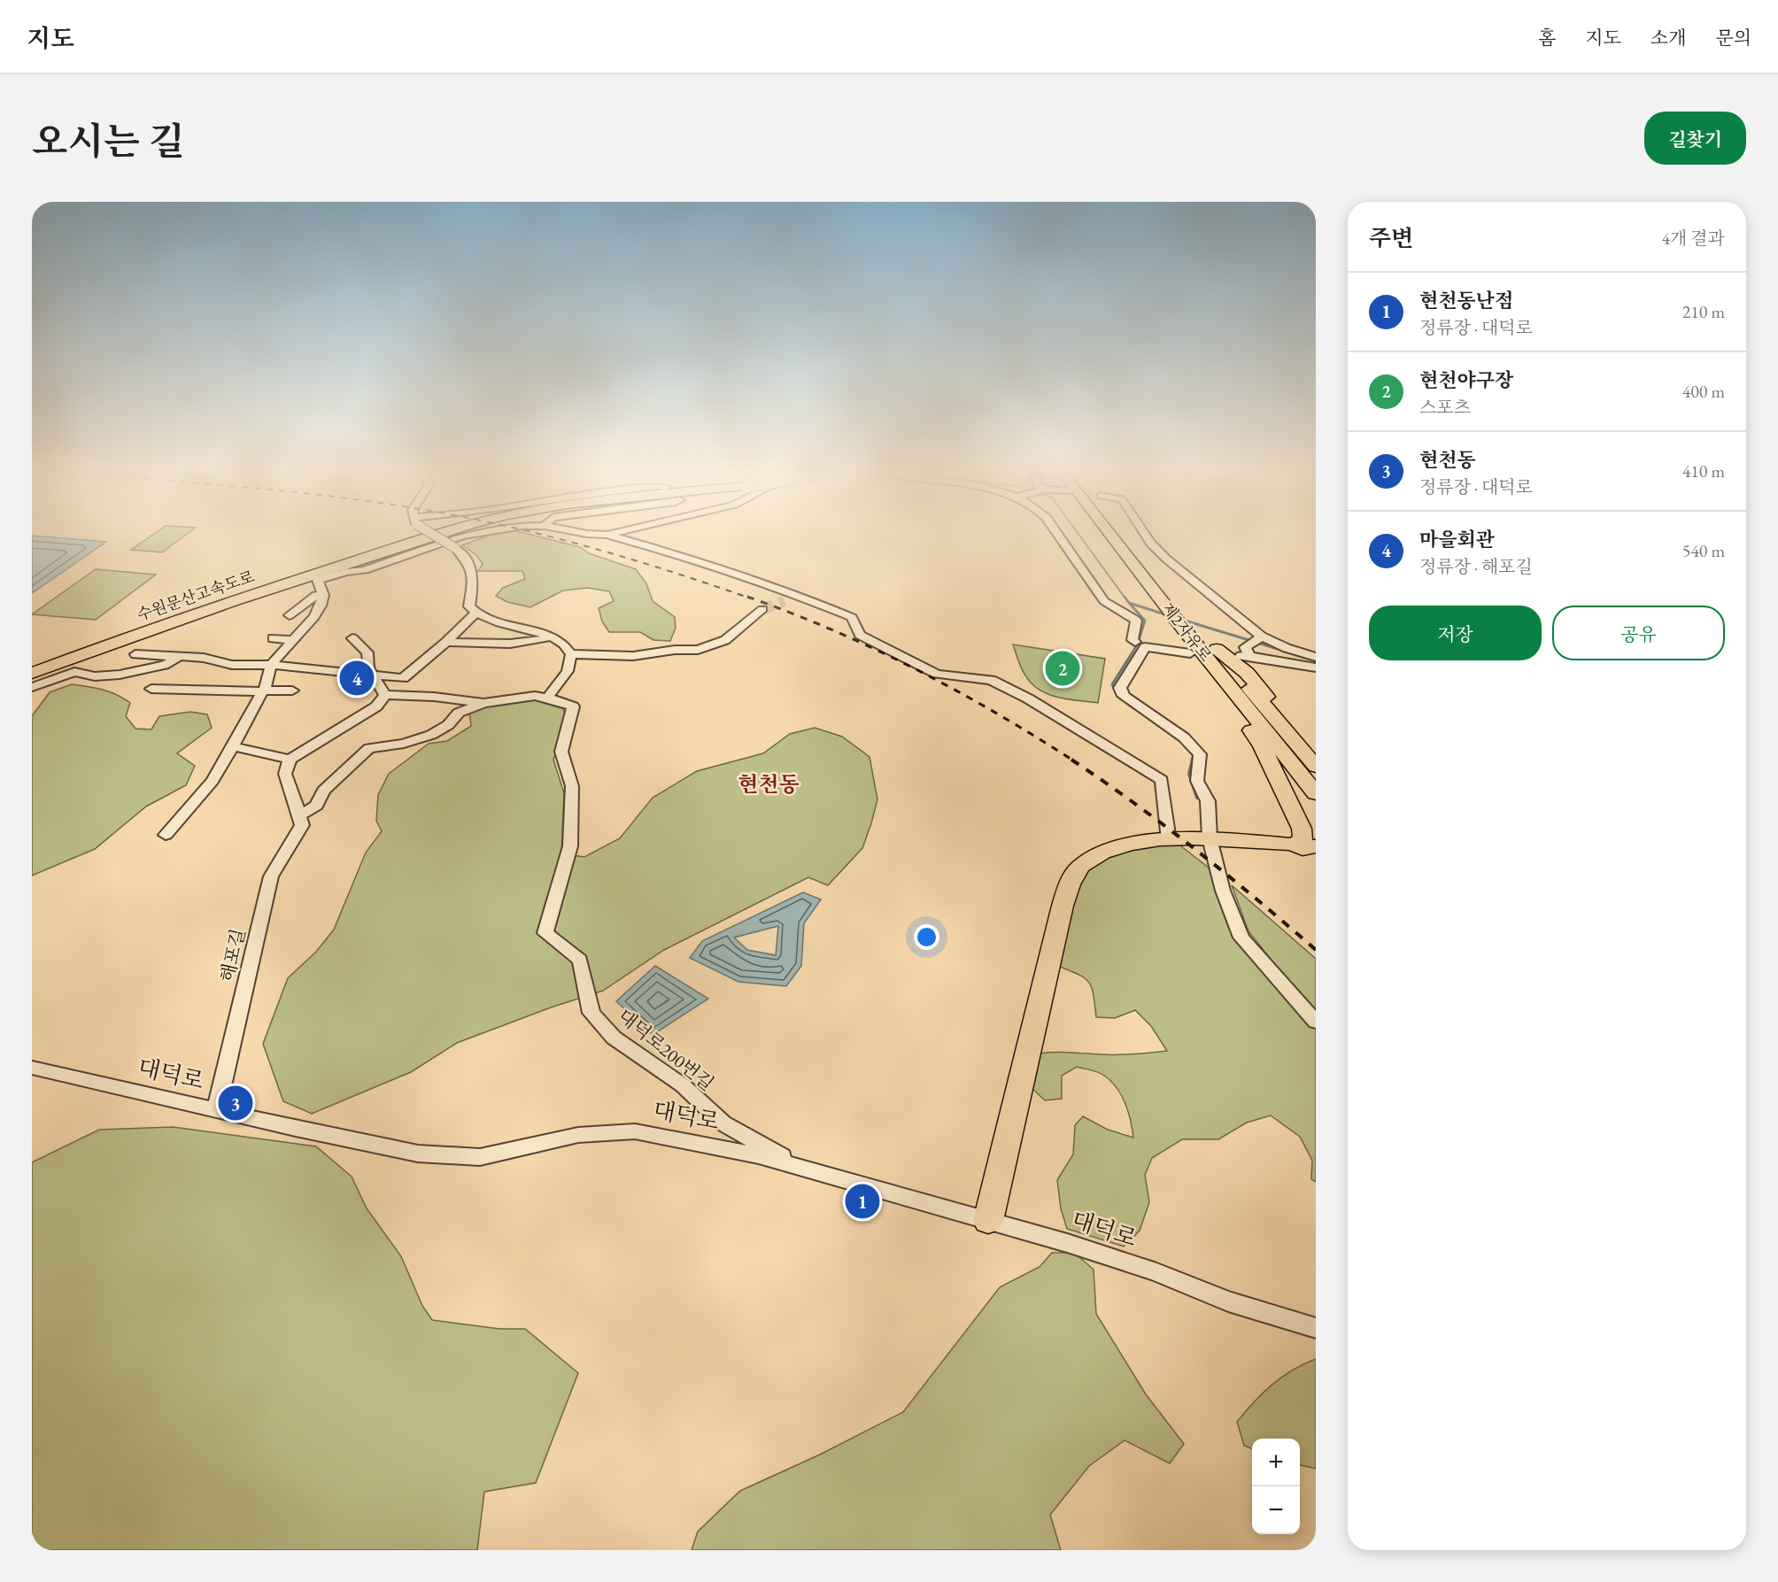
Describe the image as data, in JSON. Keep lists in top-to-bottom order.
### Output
{
  "streets": {
    "highway": ["수원문산고속도로", "제2자유로"],
    "street": ["해포길", "대덕로200번길", "대덕로"]
  },
  "crossings": [
    ["해포길", "대덕로"],
    ["대덕로200번길", "대덕로"]
  ],
  "districts": ["현천동"],
  "page": {
    "header": "지도",
    "nav": [
      "홈",
      "지도",
      "소개",
      "문의"
    ],
    "title": "오시는 길",
    "buttons": [
      "길찾기",
      ["저장", "공유"]
    ],
    "heading": ["주변", "4개 결과"],
    "list": [
      {
        "mark": "1",
        "name": "현천동난점",
        "note": "정류장 · 대덕로",
        "value": "210 m"
      },
      {
        "mark": "2",
        "name": "현천야구장",
        "note": "스포츠",
        "value": "400 m"
      },
      {
        "mark": "3",
        "name": "현천동",
        "note": "정류장 · 대덕로",
        "value": "410 m"
      },
      {
        "mark": "4",
        "name": "마을회관",
        "note": "정류장 · 해포길",
        "value": "540 m"
      }
    ],
    "pins": [
      "2",
      "4",
      "3",
      "1"
    ],
    "map_buttons": ["+", "−"]
  }
}
